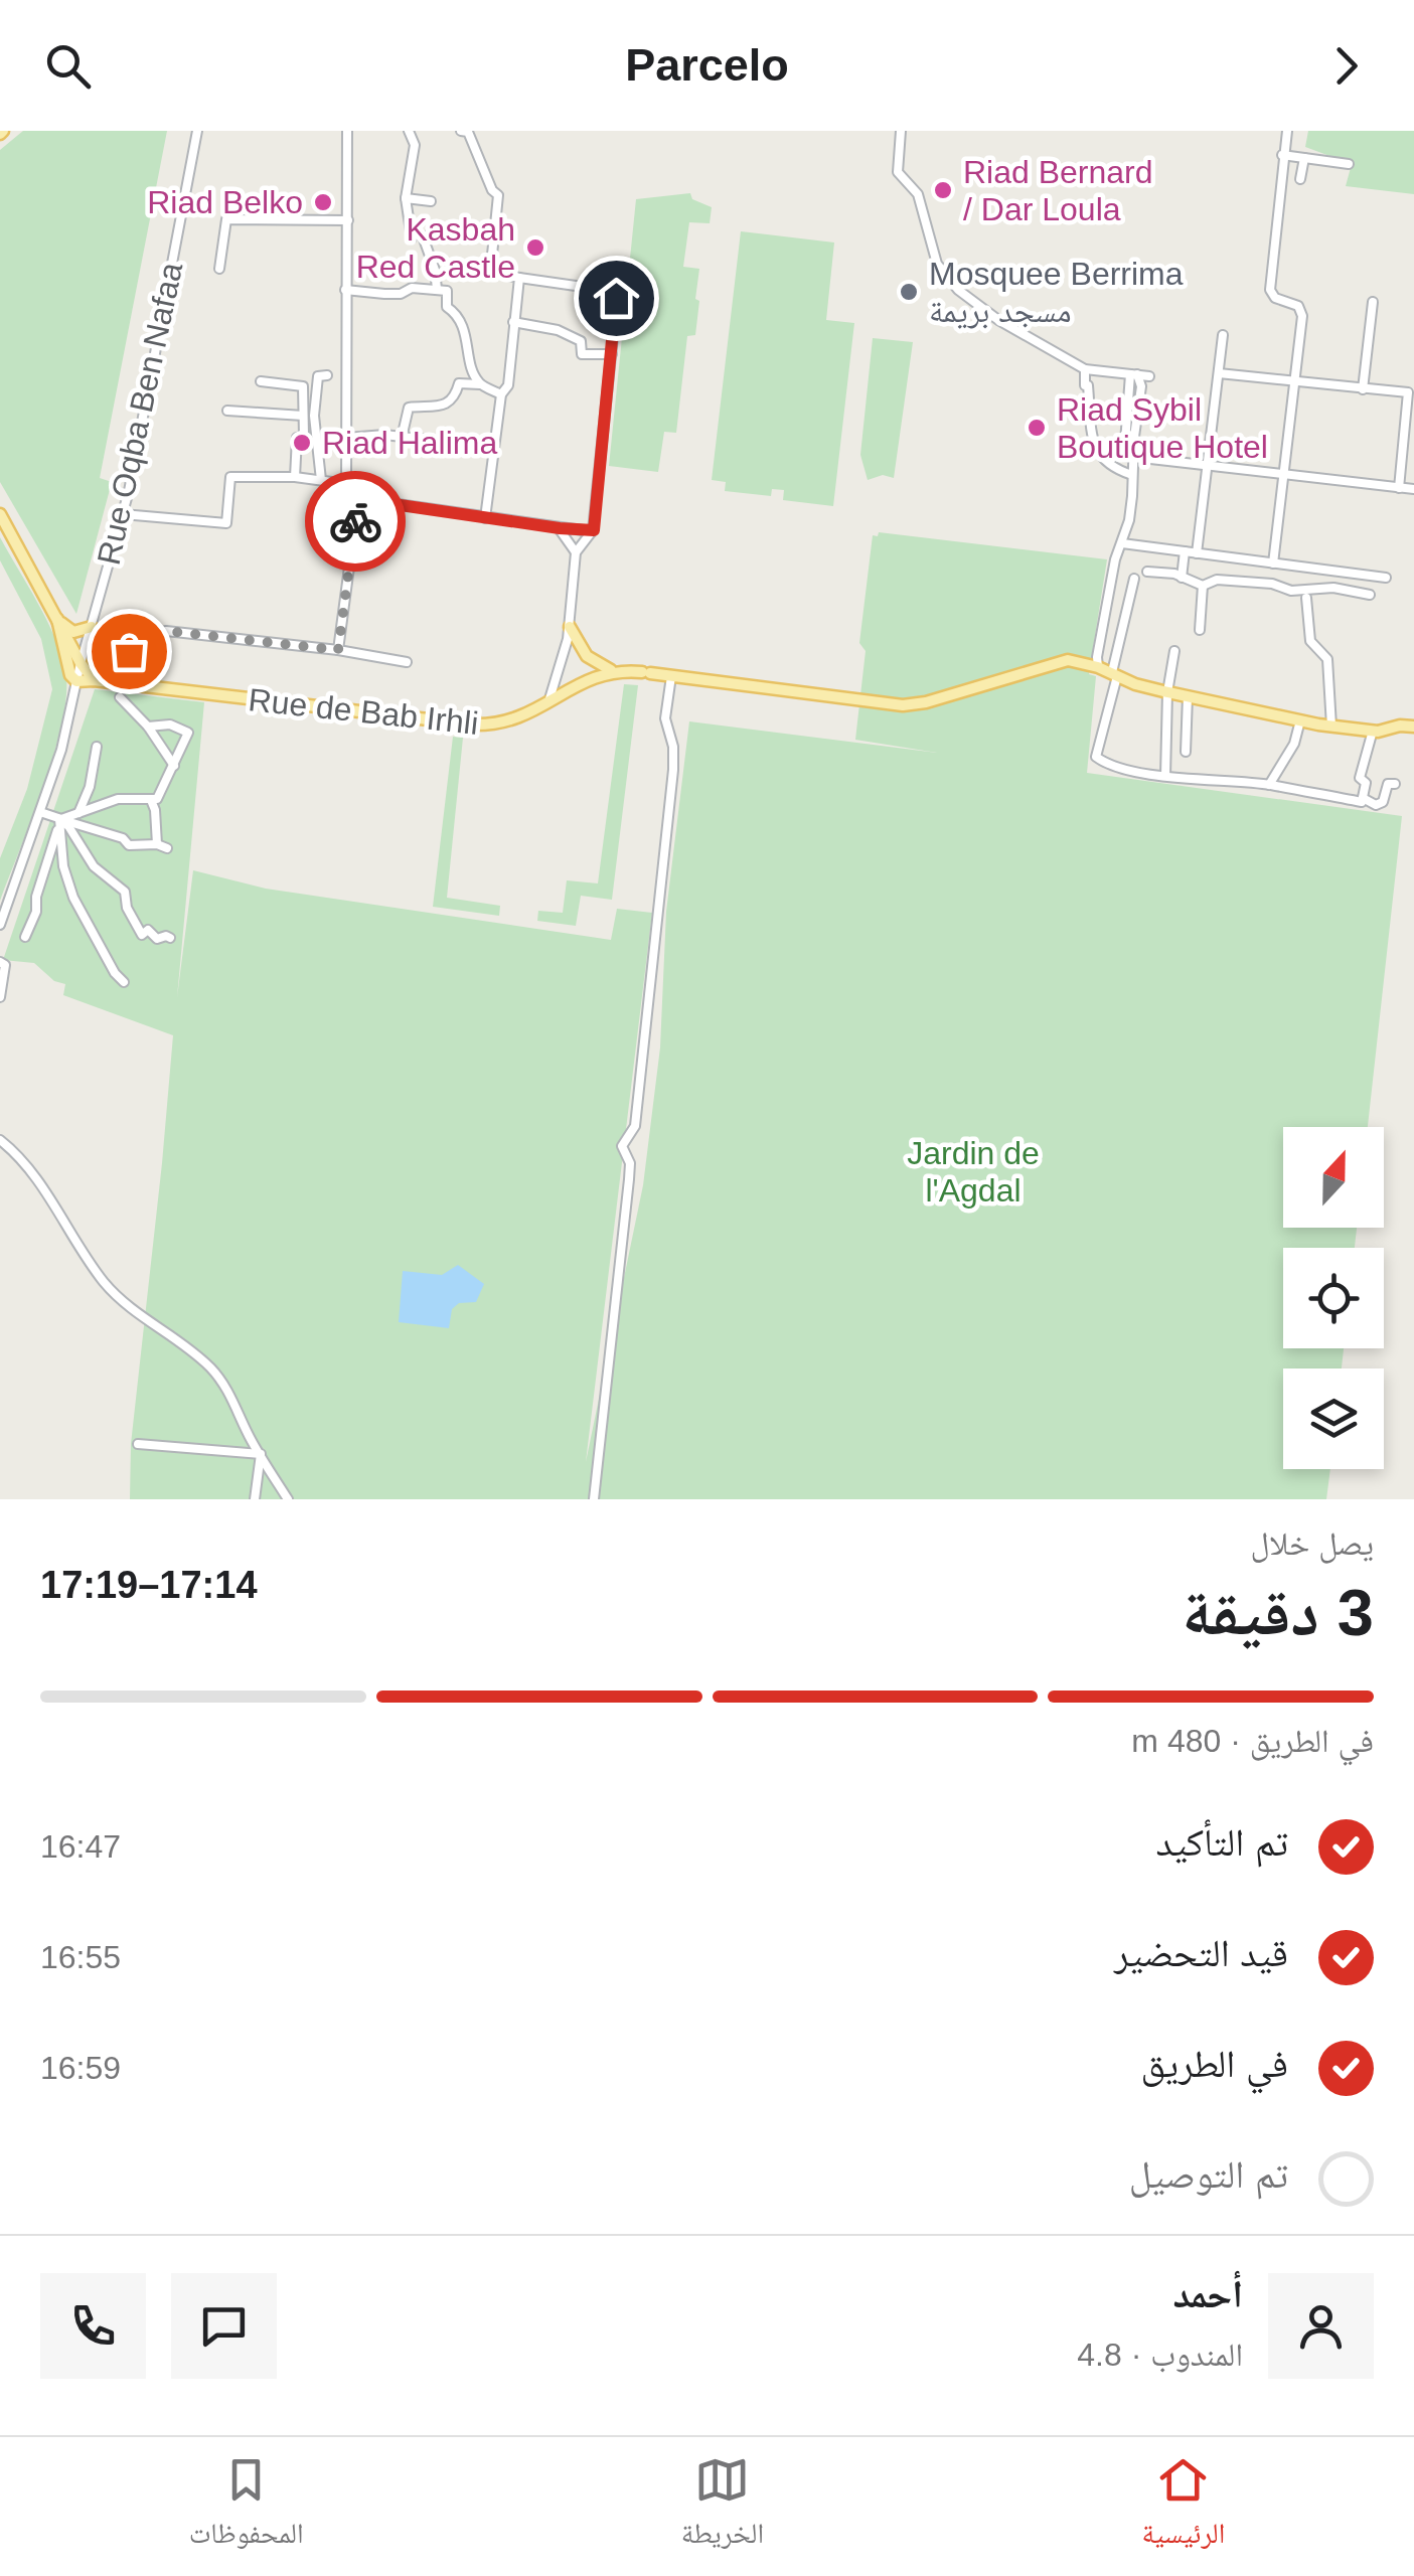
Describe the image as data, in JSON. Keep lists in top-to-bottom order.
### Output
{
  "streets": {
    "main road": ["Rue de Bab Irhli"],
    "street": ["Rue Oqba Ben Nafaa"]
  },
  "crossings": [
    ["Rue Oqba Ben Nafaa", "Rue de Bab Irhli"]
  ],
  "parks": ["Jardin de l'Agdal"],
  "places": [
    "Riad Bernard / Dar Loula",
    "Riad Belko",
    "Kasbah Red Castle",
    "Mosquee Berrima مسجد بريمة",
    "Riad Sybil Boutique Hotel",
    "Riad Halima"
  ],
  "north": "top",
  "page": {
    "header": "Parcelo",
    "heading": ["3 دقيقة", "يصل خلال", "17:14–17:19"],
    "panel": ["أحمد", "المندوب · 4.8"],
    "bar": "في الطريق · 480 m",
    "list": [
      ["تم التأكيد", "16:47"],
      ["قيد التحضير", "16:55"],
      ["في الطريق", "16:59"],
      "تم التوصيل"
    ],
    "tabs": ["الرئيسية", "الخريطة", "المحفوظات"]
  }
}
